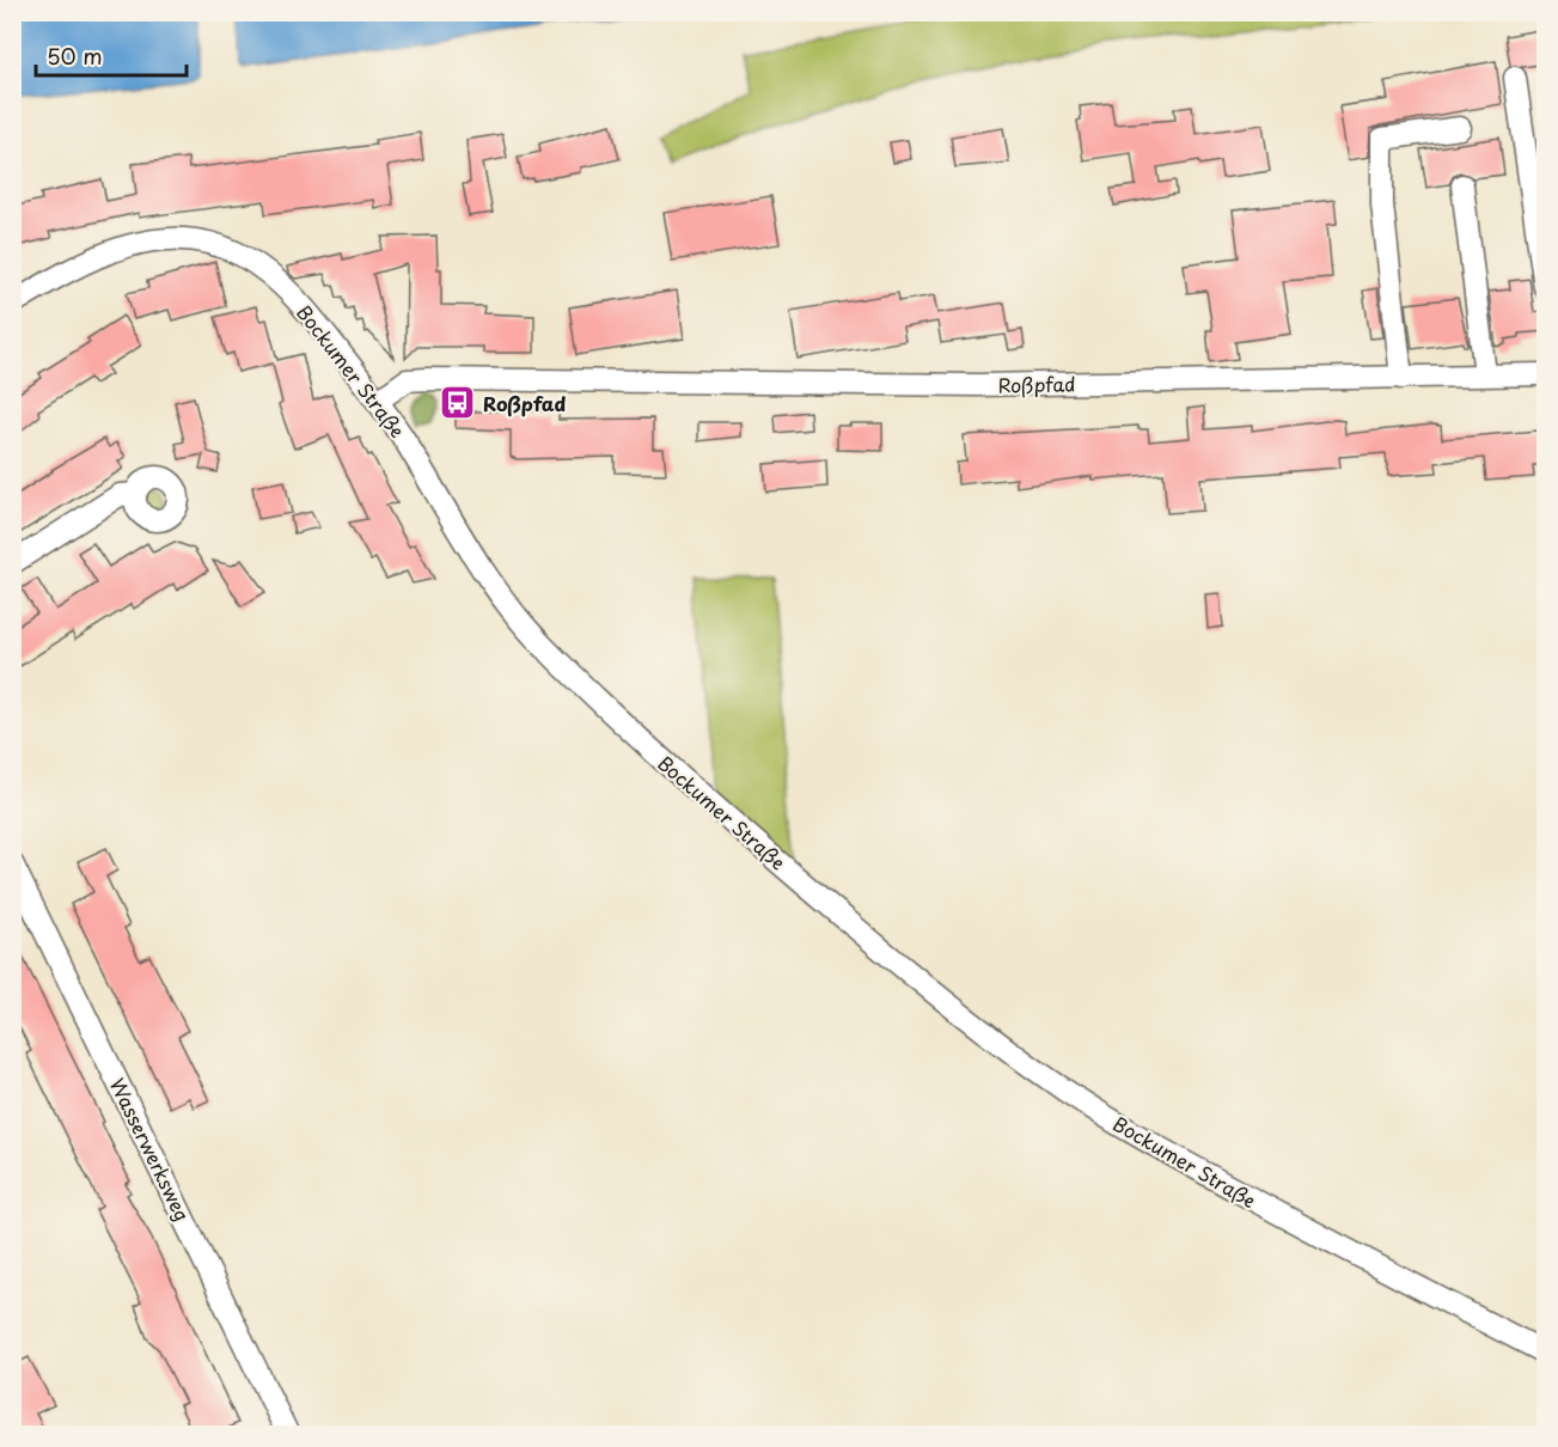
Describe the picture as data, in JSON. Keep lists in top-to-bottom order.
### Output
{
  "streets": {
    "street": ["Bockumer Straße", "Roßpfad", "Wasserwerksweg"]
  },
  "crossings": [
    ["Bockumer Straße", "Roßpfad"]
  ],
  "places": {
    "bus stop": ["Roßpfad"]
  },
  "scale_bar": "50 m"
}
